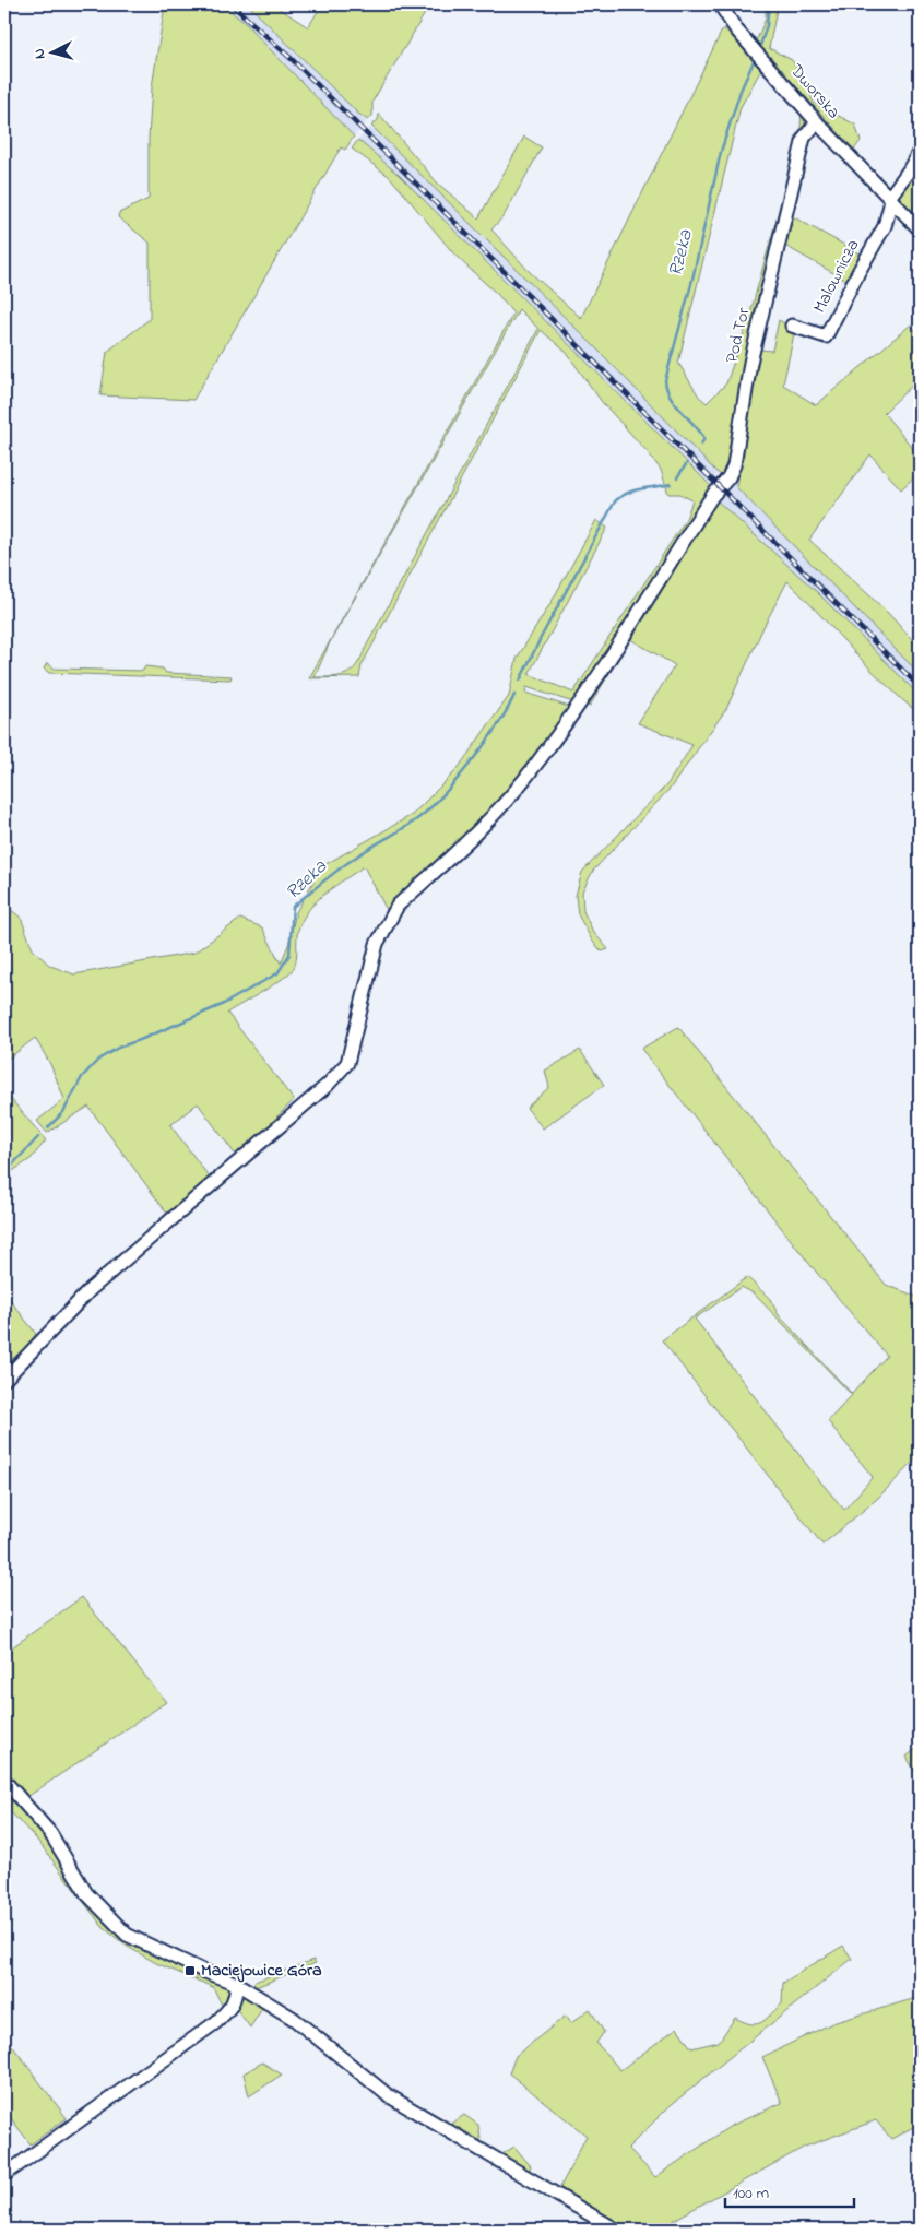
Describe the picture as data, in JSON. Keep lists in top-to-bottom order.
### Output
{
  "streets": {
    "street": ["Dworska", "Malownicza", "Pod Tor"]
  },
  "crossings": [
    ["Dworska", "Malownicza"],
    ["Dworska", "Pod Tor"]
  ],
  "water": ["Rzeka"],
  "places": {
    "transit": ["Maciejowice Góra"]
  },
  "scale_bar": "100 m",
  "north": "left"
}
